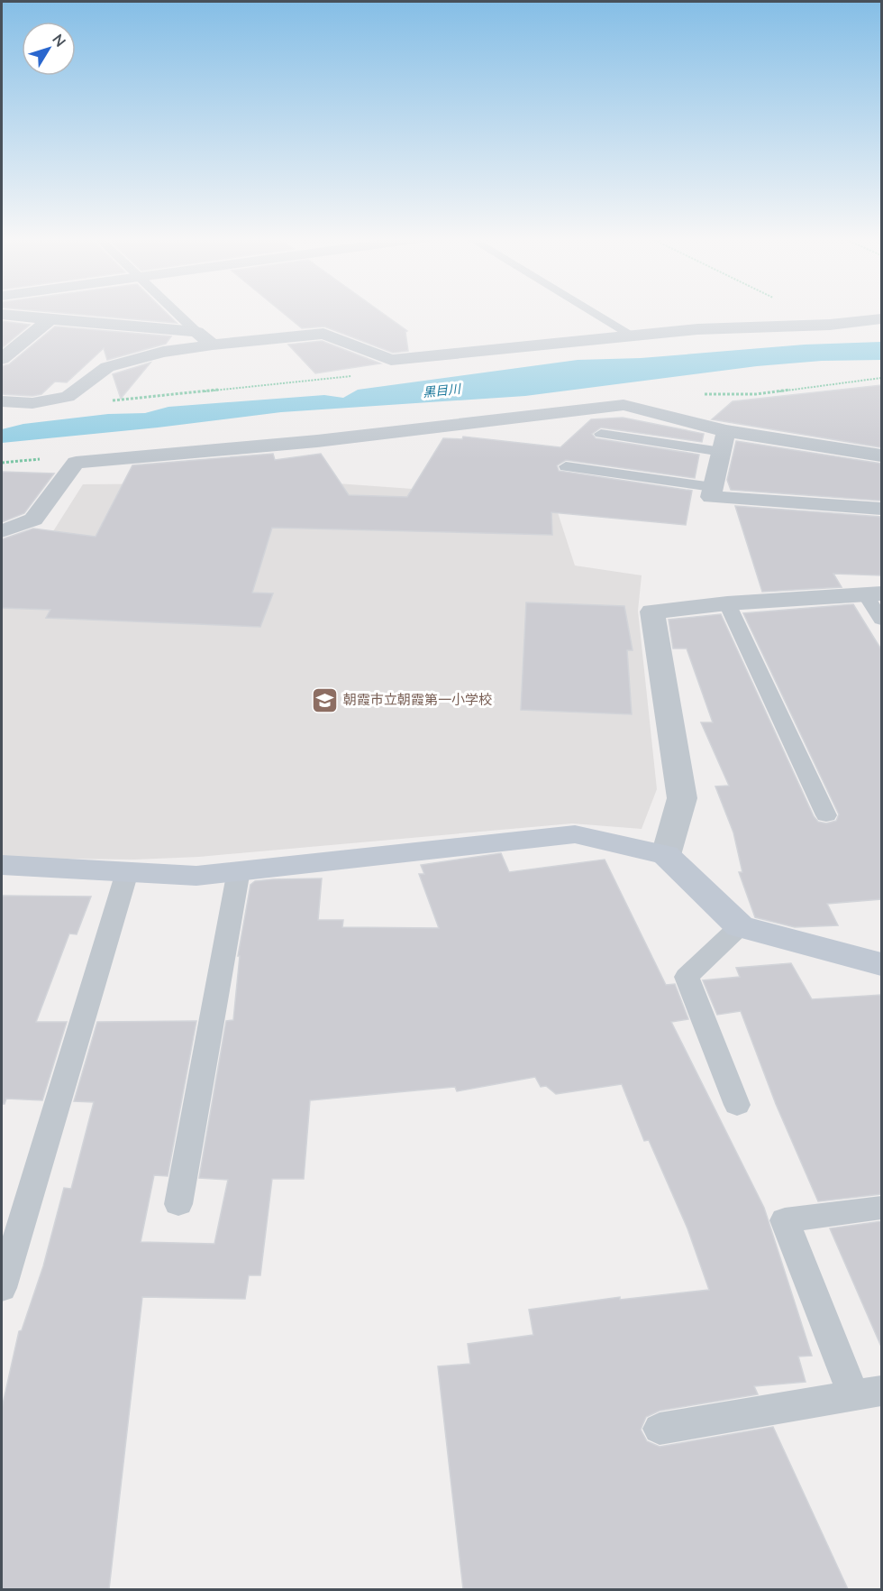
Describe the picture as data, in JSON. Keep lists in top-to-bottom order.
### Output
{
  "water": ["黒目川"],
  "places": {
    "school or university": ["朝霞市立朝霞第一小学校"]
  },
  "north": "top right"
}
